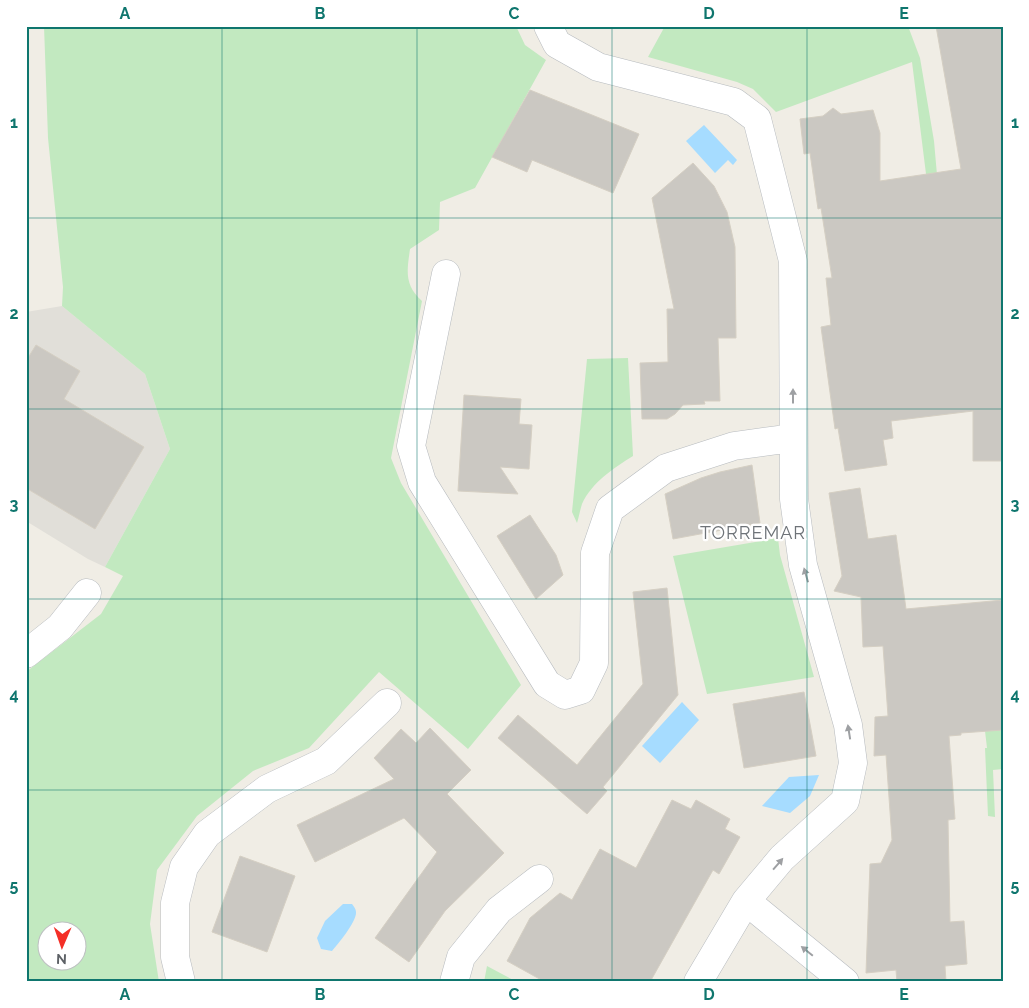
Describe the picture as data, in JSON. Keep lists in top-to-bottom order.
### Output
{
  "districts": ["TORREMAR"],
  "north": "bottom",
  "grid": {
    "columns": [
      "A",
      "B",
      "C",
      "D",
      "E"
    ],
    "rows": [
      "1",
      "2",
      "3",
      "4",
      "5"
    ]
  }
}
